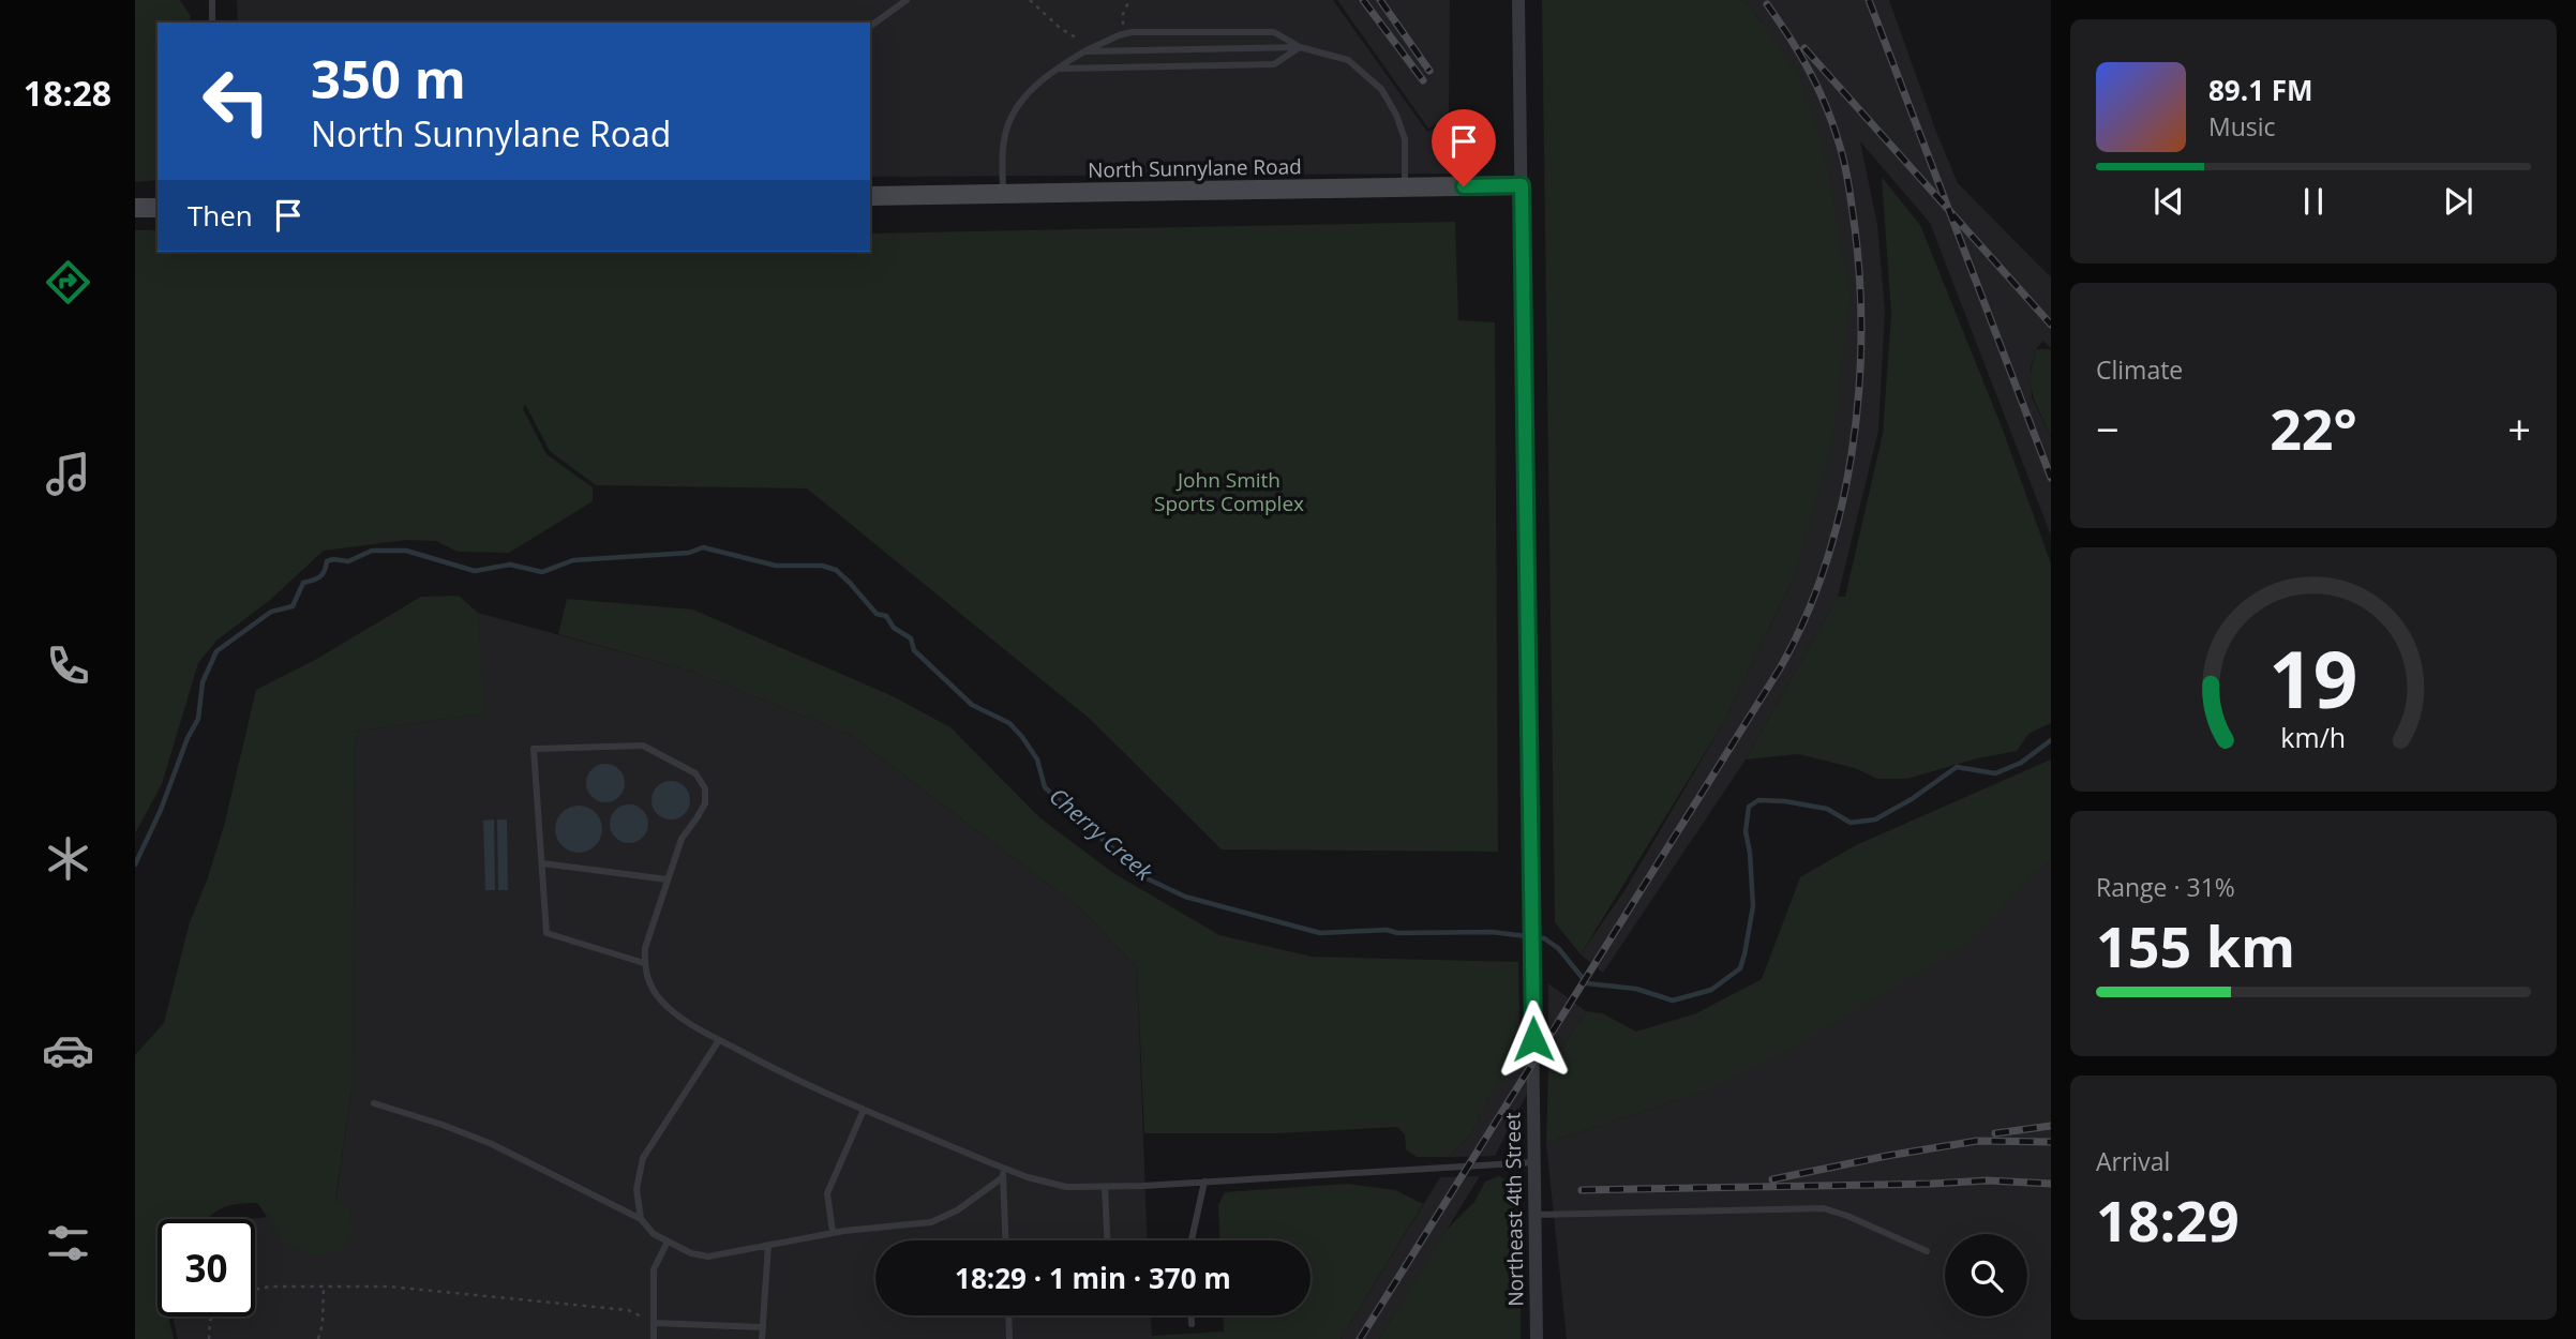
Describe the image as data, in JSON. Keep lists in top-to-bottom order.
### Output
{
  "streets": {
    "street": ["North Sunnylane Road", "Northeast 4th Street"]
  },
  "crossings": [
    ["North Sunnylane Road", "Northeast 4th Street"]
  ],
  "water": ["Cherry Creek"],
  "parks": ["John Smith Sports Complex"],
  "page": {
    "tabs": "18:28",
    "turn": ["350 m", "North Sunnylane Road"],
    "song": ["89.1 FM", "Music"],
    "then": "Then",
    "tile": [
      "Climate",
      ["Range · 31%", "155 km"],
      ["Arrival", "18:29"]
    ],
    "heat": ["−", "22°", "+"],
    "limit": "30",
    "trip": "18:29 · 1 min · 370 m",
    "gauge": ["19", "km/h"]
  }
}
